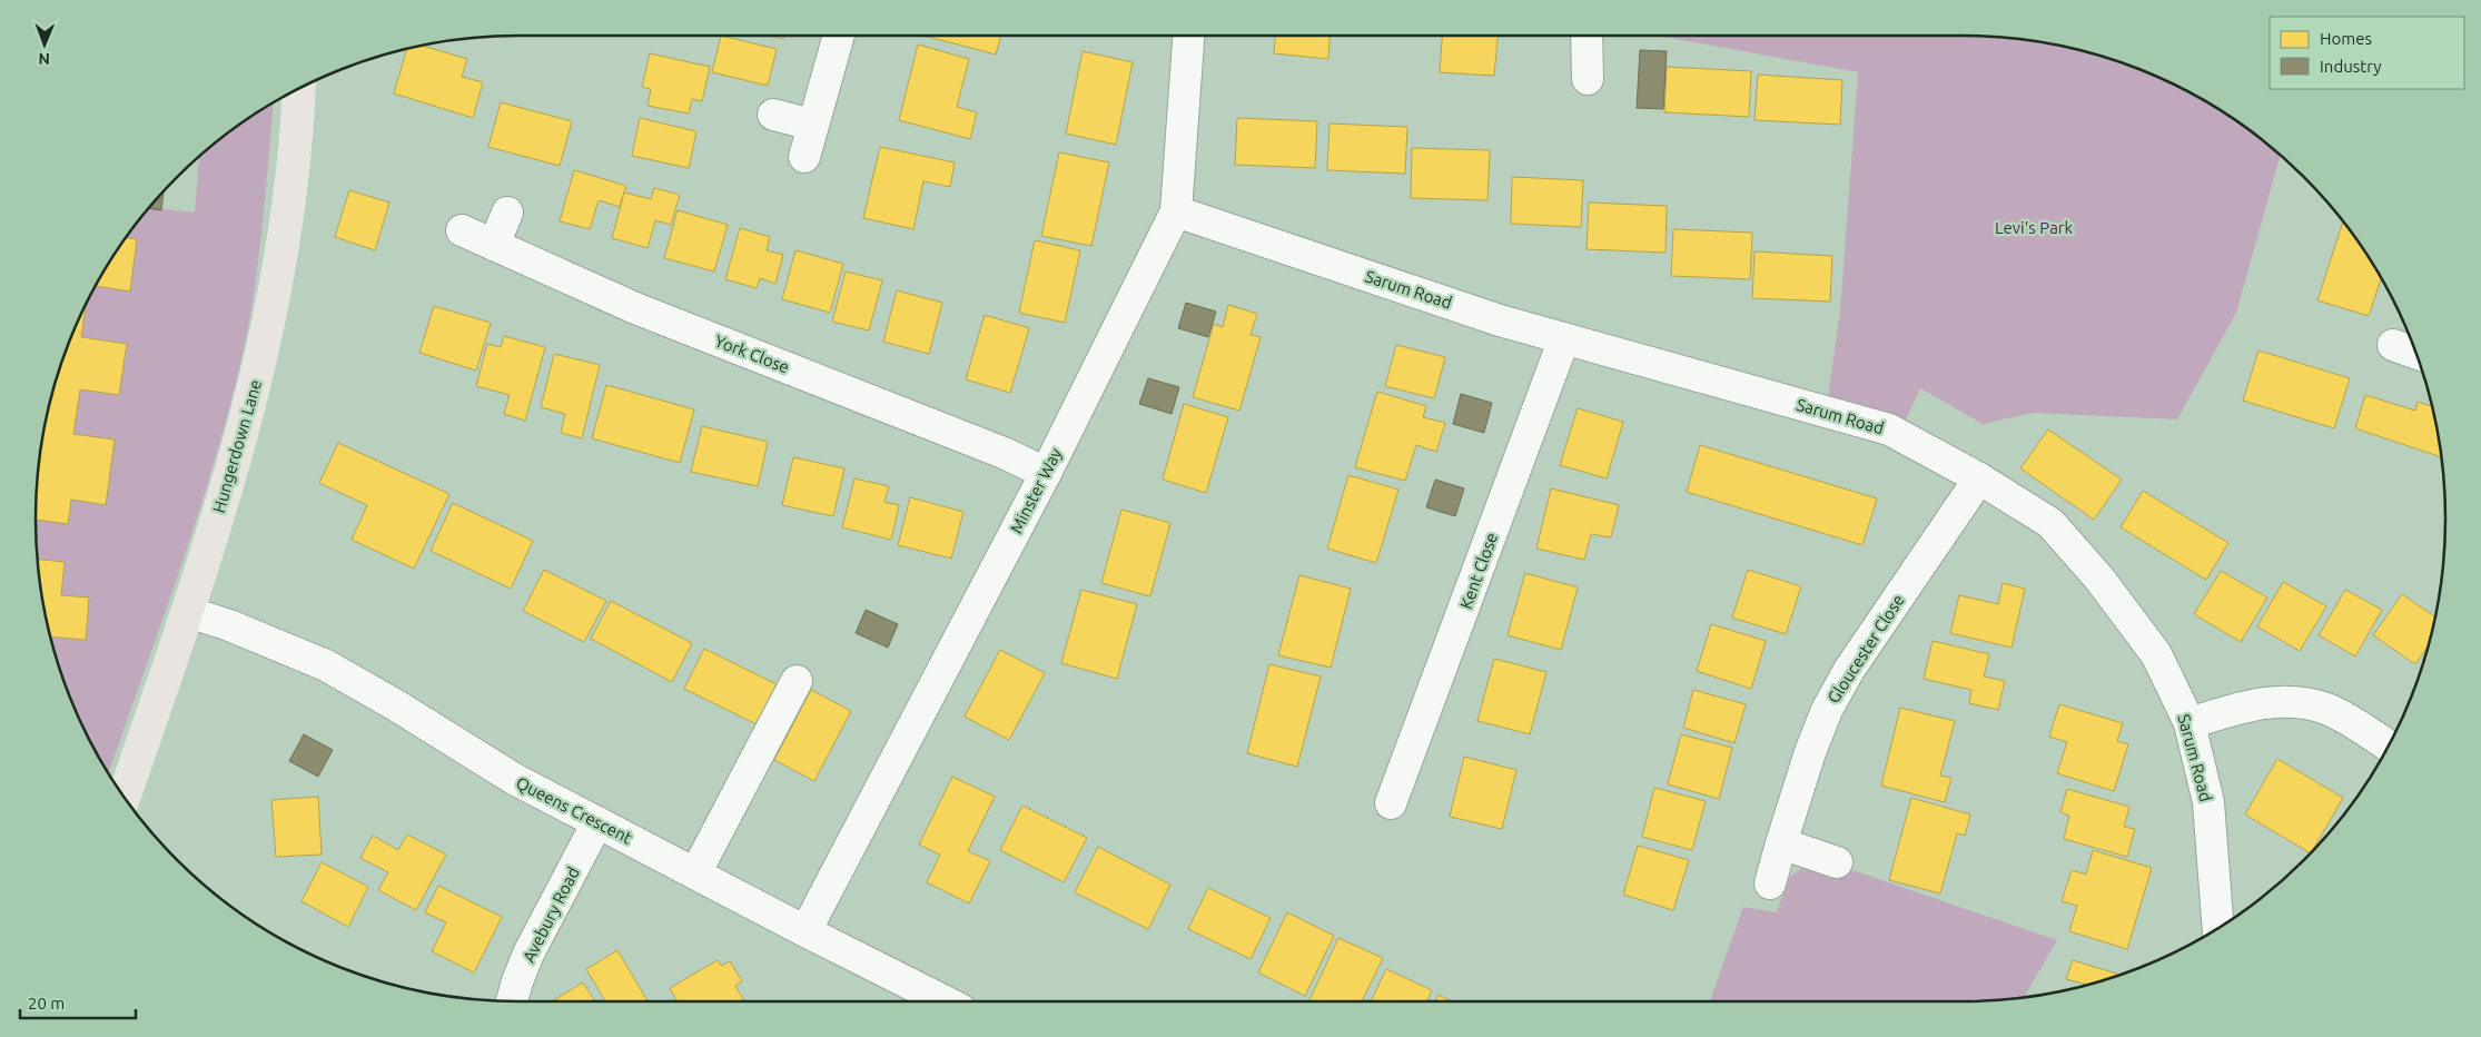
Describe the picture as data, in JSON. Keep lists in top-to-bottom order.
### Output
{
  "streets": {
    "main road": ["Hungerdown Lane"],
    "street": [
      "Sarum Road",
      "York Close",
      "Minster Way",
      "Kent Close",
      "Gloucester Close",
      "Queens Crescent",
      "Avebury Road"
    ]
  },
  "crossings": [
    ["Sarum Road", "Minster Way"],
    ["Sarum Road", "Kent Close"],
    ["Sarum Road", "Gloucester Close"],
    ["York Close", "Minster Way"],
    ["Hungerdown Lane", "Queens Crescent"],
    ["Minster Way", "Queens Crescent"],
    ["Queens Crescent", "Avebury Road"]
  ],
  "parks": ["Levi's Park"],
  "legend": ["Homes", "Industry"],
  "scale_bar": "20 m",
  "north": "bottom"
}
